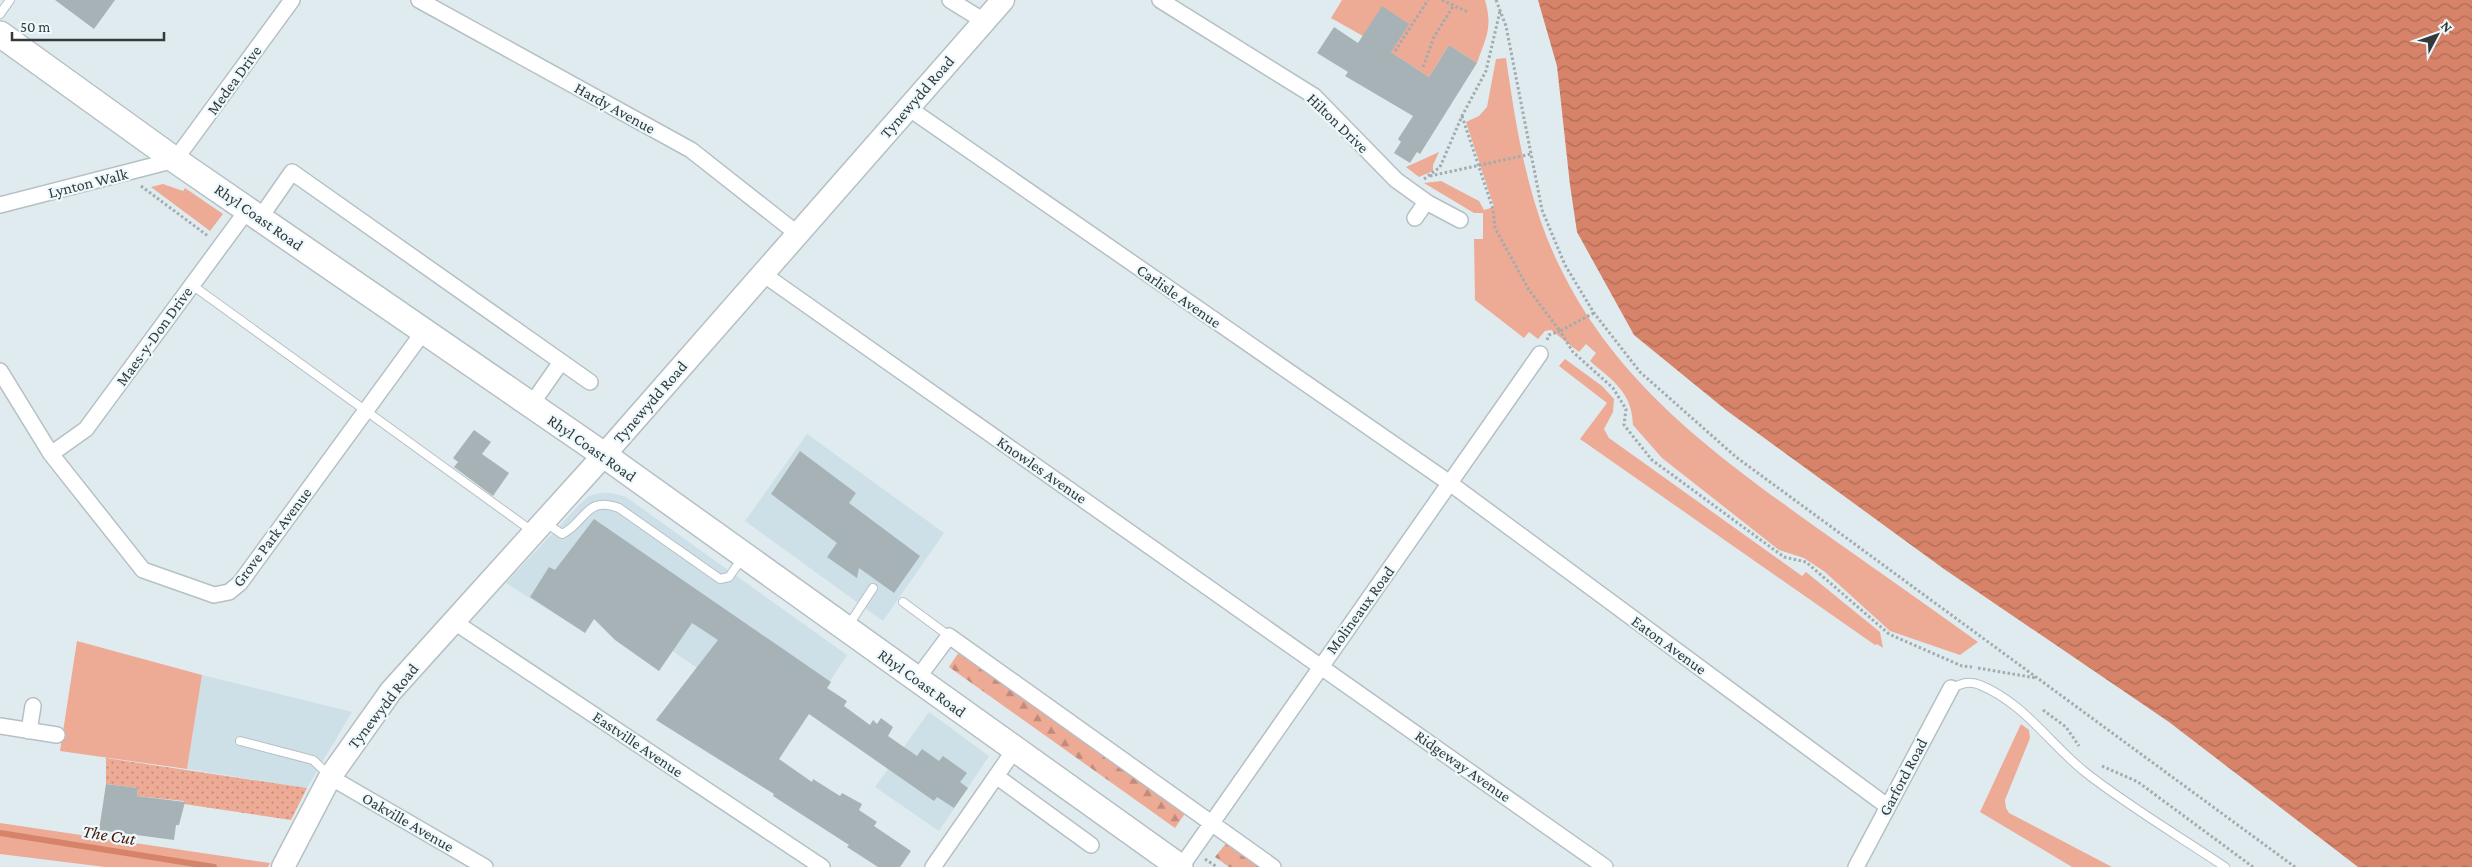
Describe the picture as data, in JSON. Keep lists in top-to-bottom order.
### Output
{
  "streets": {
    "main road": ["Tynewydd Road", "Rhyl Coast Road"],
    "street": [
      "Medea Drive",
      "Hardy Avenue",
      "Hilton Drive",
      "Lynton Walk",
      "Carlisle Avenue",
      "Maes-y-Don Drive",
      "Knowles Avenue",
      "Grove Park Avenue",
      "Molineaux Road",
      "Eaton Avenue",
      "Eastville Avenue",
      "Ridgeway Avenue",
      "Garford Road",
      "Oakville Avenue"
    ]
  },
  "crossings": [
    ["Medea Drive", "Lynton Walk"],
    ["Medea Drive", "Rhyl Coast Road"],
    ["Tynewydd Road", "Hardy Avenue"],
    ["Tynewydd Road", "Rhyl Coast Road"],
    ["Tynewydd Road", "Carlisle Avenue"],
    ["Tynewydd Road", "Knowles Avenue"],
    ["Tynewydd Road", "Eastville Avenue"],
    ["Tynewydd Road", "Oakville Avenue"],
    ["Lynton Walk", "Rhyl Coast Road"],
    ["Rhyl Coast Road", "Maes-y-Don Drive"],
    ["Rhyl Coast Road", "Grove Park Avenue"],
    ["Rhyl Coast Road", "Molineaux Road"],
    ["Carlisle Avenue", "Molineaux Road"],
    ["Carlisle Avenue", "Eaton Avenue"],
    ["Maes-y-Don Drive", "Grove Park Avenue"],
    ["Knowles Avenue", "Molineaux Road"],
    ["Knowles Avenue", "Ridgeway Avenue"],
    ["Molineaux Road", "Eaton Avenue"],
    ["Molineaux Road", "Ridgeway Avenue"],
    ["Eaton Avenue", "Garford Road"]
  ],
  "water": ["The Cut"],
  "scale_bar": "50 m",
  "north": "top right"
}
